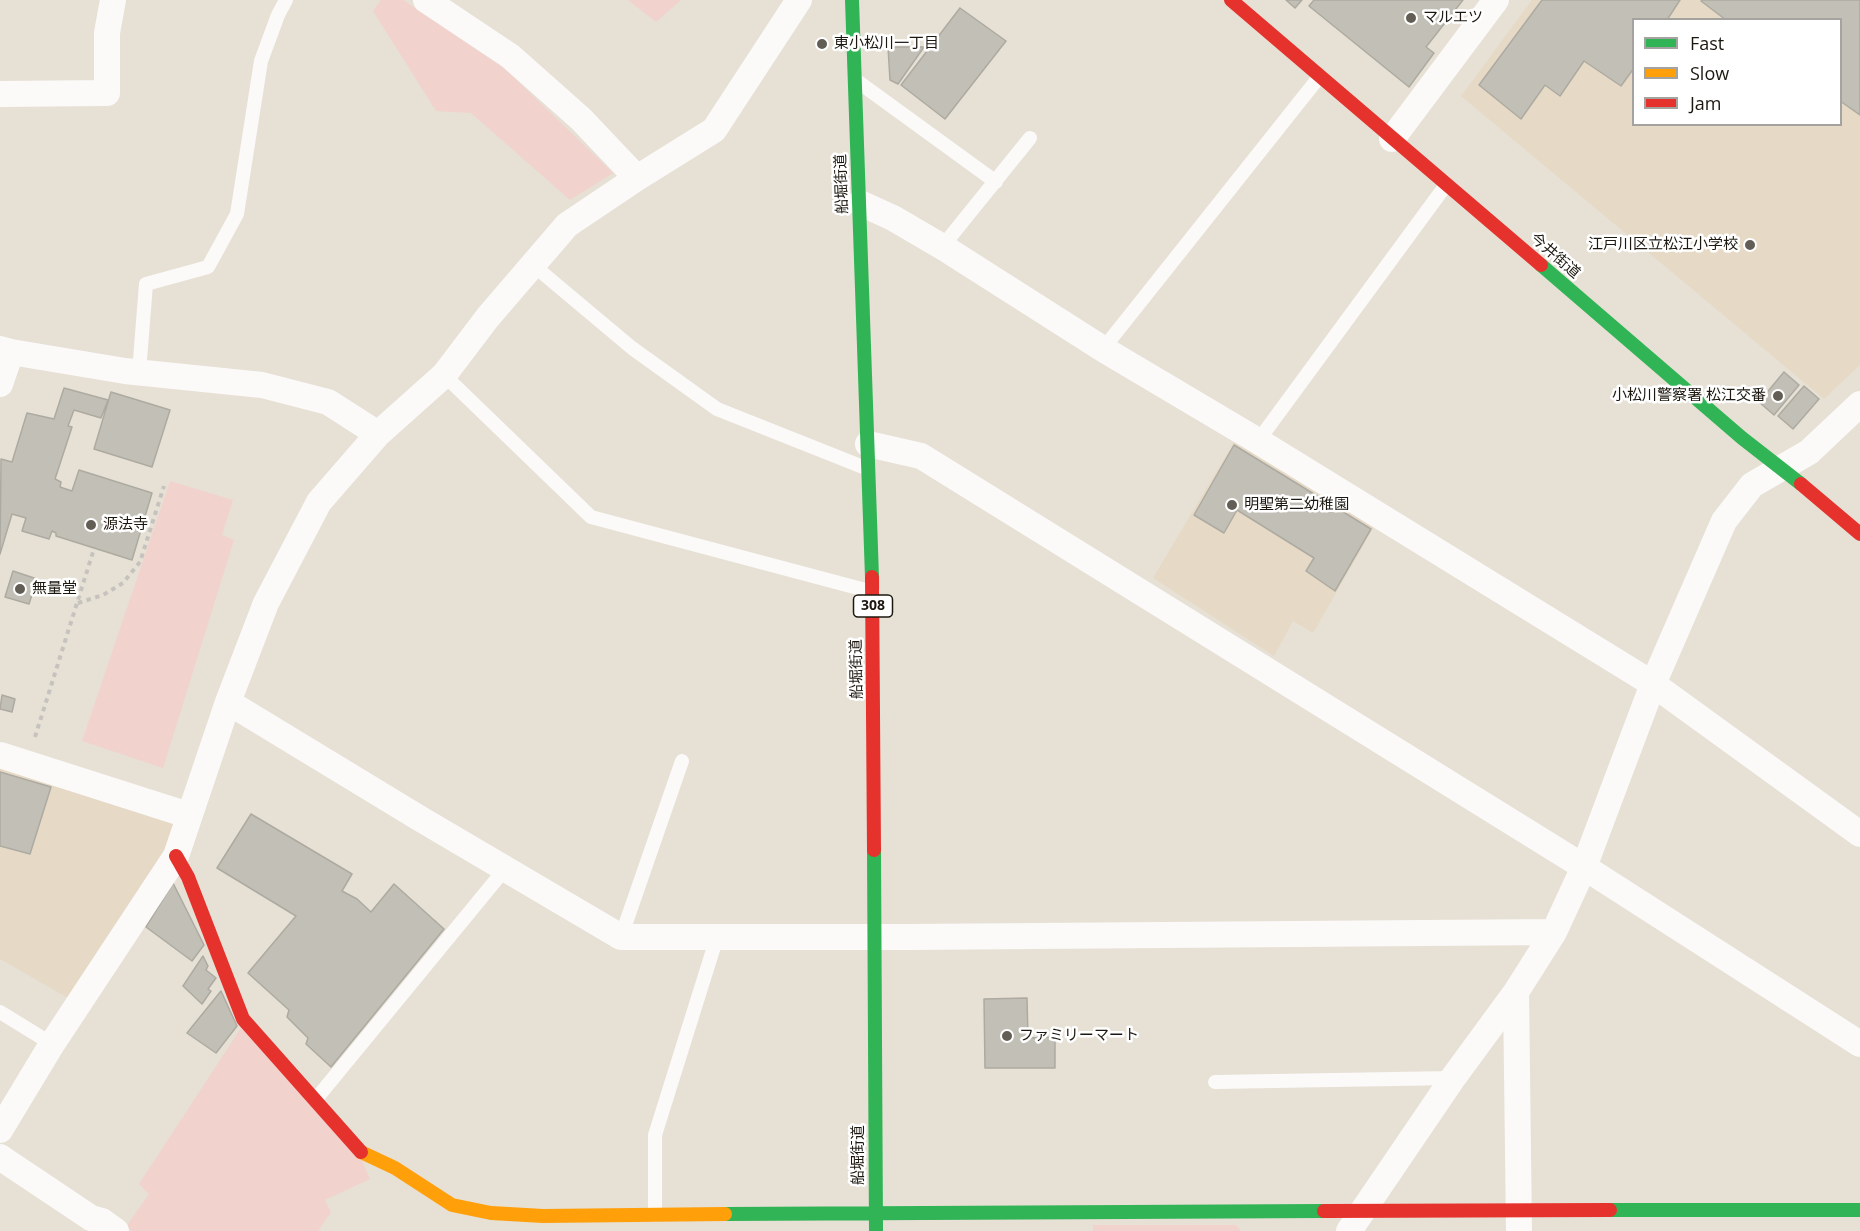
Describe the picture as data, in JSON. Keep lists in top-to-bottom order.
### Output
{
  "streets": {
    "street": ["船堀街道", "今井街道", "308"]
  },
  "places": [
    "マルエツ",
    "東小松川一丁目",
    "江戸川区立松江小学校",
    "小松川警察署 松江交番",
    "明聖第二幼稚園",
    "源法寺",
    "無量堂",
    "ファミリーマート"
  ],
  "legend": ["Fast", "Slow", "Jam"]
}
